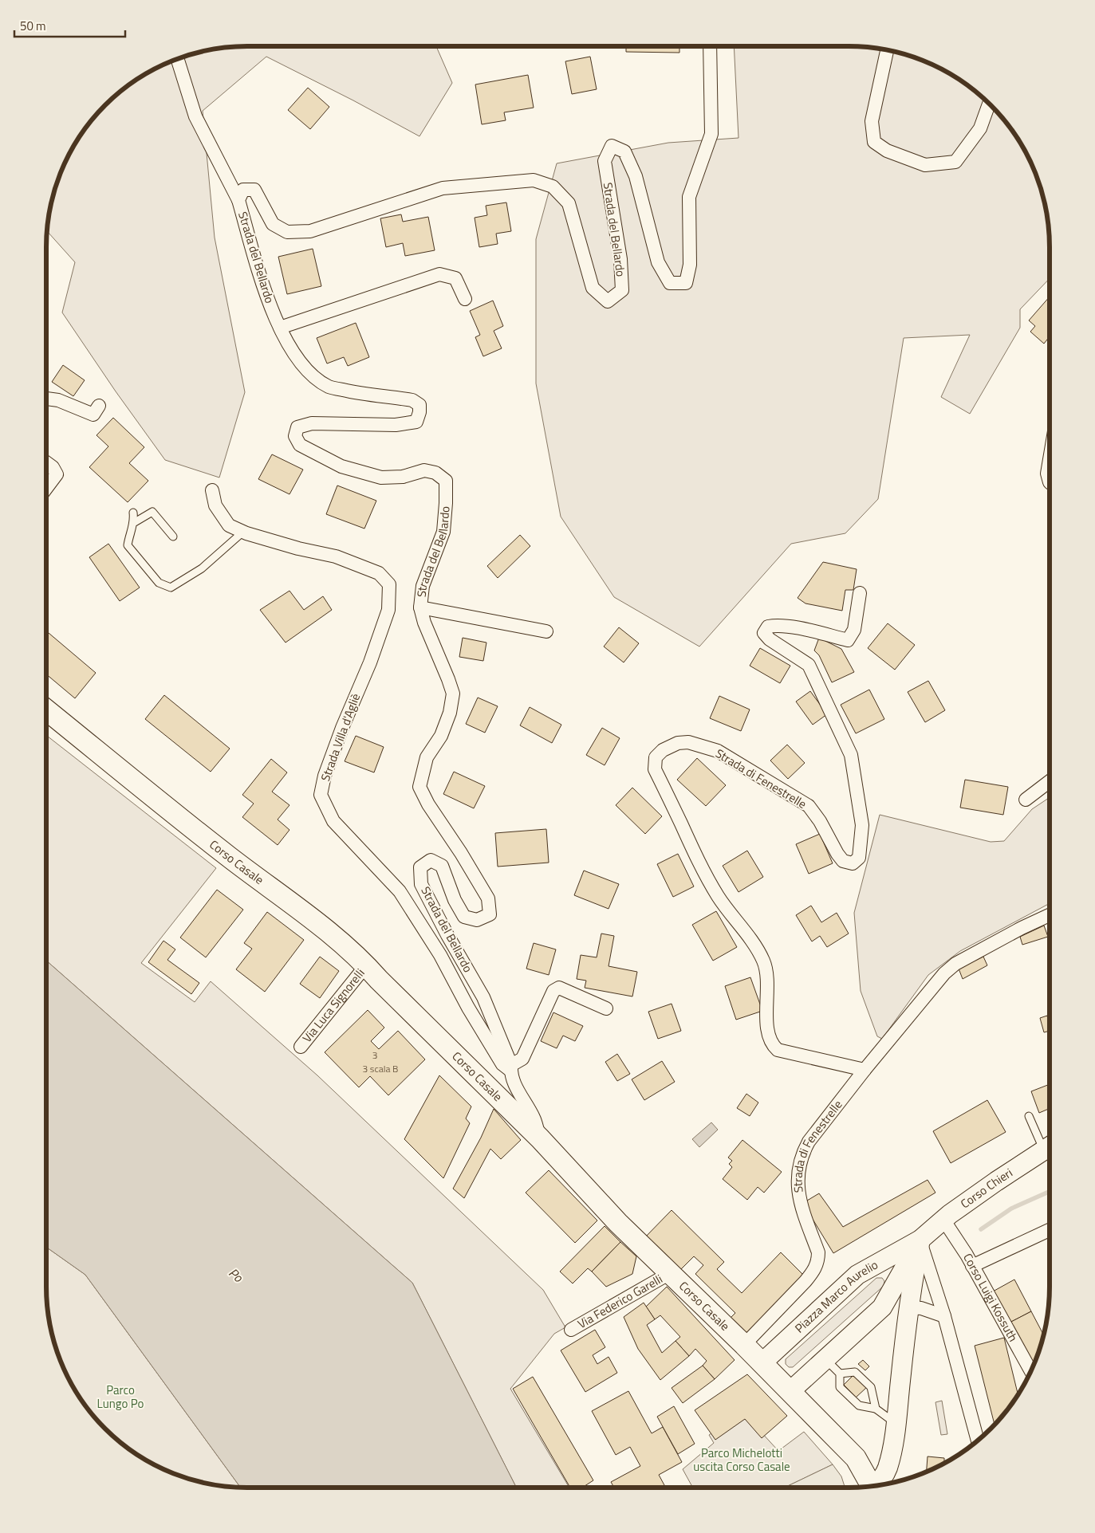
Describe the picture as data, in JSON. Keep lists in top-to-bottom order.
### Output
{
  "streets": {
    "main road": ["Corso Casale", "Corso Chieri", "Piazza Marco Aurelio"],
    "street": [
      "Strada del Bellardo",
      "Strada Villa d'Agliè",
      "Strada di Fenestrelle",
      "Via Luca Signorelli",
      "Corso Luigi Kossuth",
      "Via Federico Garelli"
    ]
  },
  "crossings": [
    ["Strada del Bellardo", "Strada Villa d'Agliè"],
    ["Strada del Bellardo", "Corso Casale"],
    ["Strada di Fenestrelle", "Corso Casale"],
    ["Corso Casale", "Via Luca Signorelli"],
    ["Corso Casale", "Piazza Marco Aurelio"],
    ["Corso Casale", "Via Federico Garelli"],
    ["Corso Chieri", "Piazza Marco Aurelio"],
    ["Corso Chieri", "Corso Luigi Kossuth"]
  ],
  "water": ["Po"],
  "parks": ["Parco Lungo Po", "Parco Michelotti uscita Corso Casale"],
  "house_numbers": ["3", "3 scala B"],
  "scale_bar": "50 m"
}
